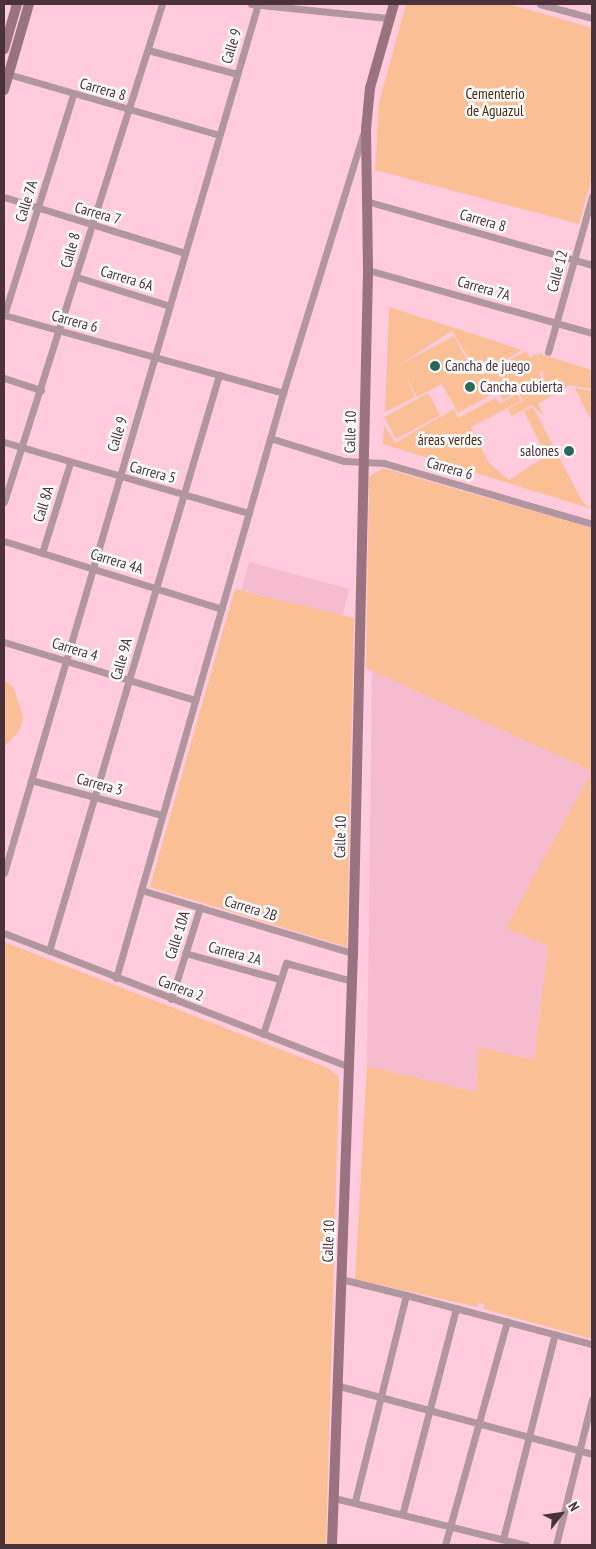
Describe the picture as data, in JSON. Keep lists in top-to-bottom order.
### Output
{
  "streets": {
    "street": [
      "Calle 9",
      "Carrera 8",
      "Calle 7A",
      "Carrera 7",
      "Calle 8",
      "Calle 12",
      "Carrera 6A",
      "Carrera 7A",
      "Carrera 6",
      "Calle 10",
      "Carrera 5",
      "Call 8A",
      "Carrera 4A",
      "Carrera 4",
      "Calle 9A",
      "Carrera 3",
      "Carrera 2B",
      "Calle 10A",
      "Carrera 2A",
      "Carrera 2"
    ]
  },
  "crossings": [
    ["Calle 9", "Carrera 8"],
    ["Calle 9", "Carrera 7"],
    ["Calle 9", "Carrera 6A"],
    ["Calle 9", "Carrera 6"],
    ["Calle 9", "Carrera 5"],
    ["Calle 9", "Carrera 4A"],
    ["Calle 9", "Carrera 4"],
    ["Calle 9", "Carrera 3"],
    ["Carrera 8", "Calle 7A"],
    ["Carrera 8", "Calle 8"],
    ["Carrera 8", "Calle 12"],
    ["Carrera 8", "Calle 10"],
    ["Calle 7A", "Carrera 7"],
    ["Calle 7A", "Carrera 6"],
    ["Carrera 7", "Calle 8"],
    ["Calle 8", "Carrera 6A"],
    ["Calle 8", "Carrera 6"],
    ["Calle 8", "Carrera 5"],
    ["Calle 12", "Carrera 7A"],
    ["Carrera 7A", "Calle 10"],
    ["Carrera 6", "Calle 10"],
    ["Carrera 6", "Calle 9A"],
    ["Calle 10", "Carrera 5"],
    ["Calle 10", "Carrera 4A"],
    ["Calle 10", "Carrera 4"],
    ["Calle 10", "Carrera 3"],
    ["Calle 10", "Carrera 2B"],
    ["Calle 10", "Carrera 2"],
    ["Carrera 5", "Call 8A"],
    ["Carrera 5", "Calle 9A"],
    ["Call 8A", "Carrera 4A"],
    ["Carrera 4A", "Calle 9A"],
    ["Carrera 4", "Calle 9A"],
    ["Calle 9A", "Carrera 3"],
    ["Calle 9A", "Carrera 2"],
    ["Carrera 2B", "Calle 10A"],
    ["Calle 10A", "Carrera 2A"],
    ["Calle 10A", "Carrera 2"]
  ],
  "parks": ["Cementerio de Aguazul", "áreas verdes"],
  "places": ["Cancha de juego", "Cancha cubierta", "salones"],
  "north": "top right"
}
